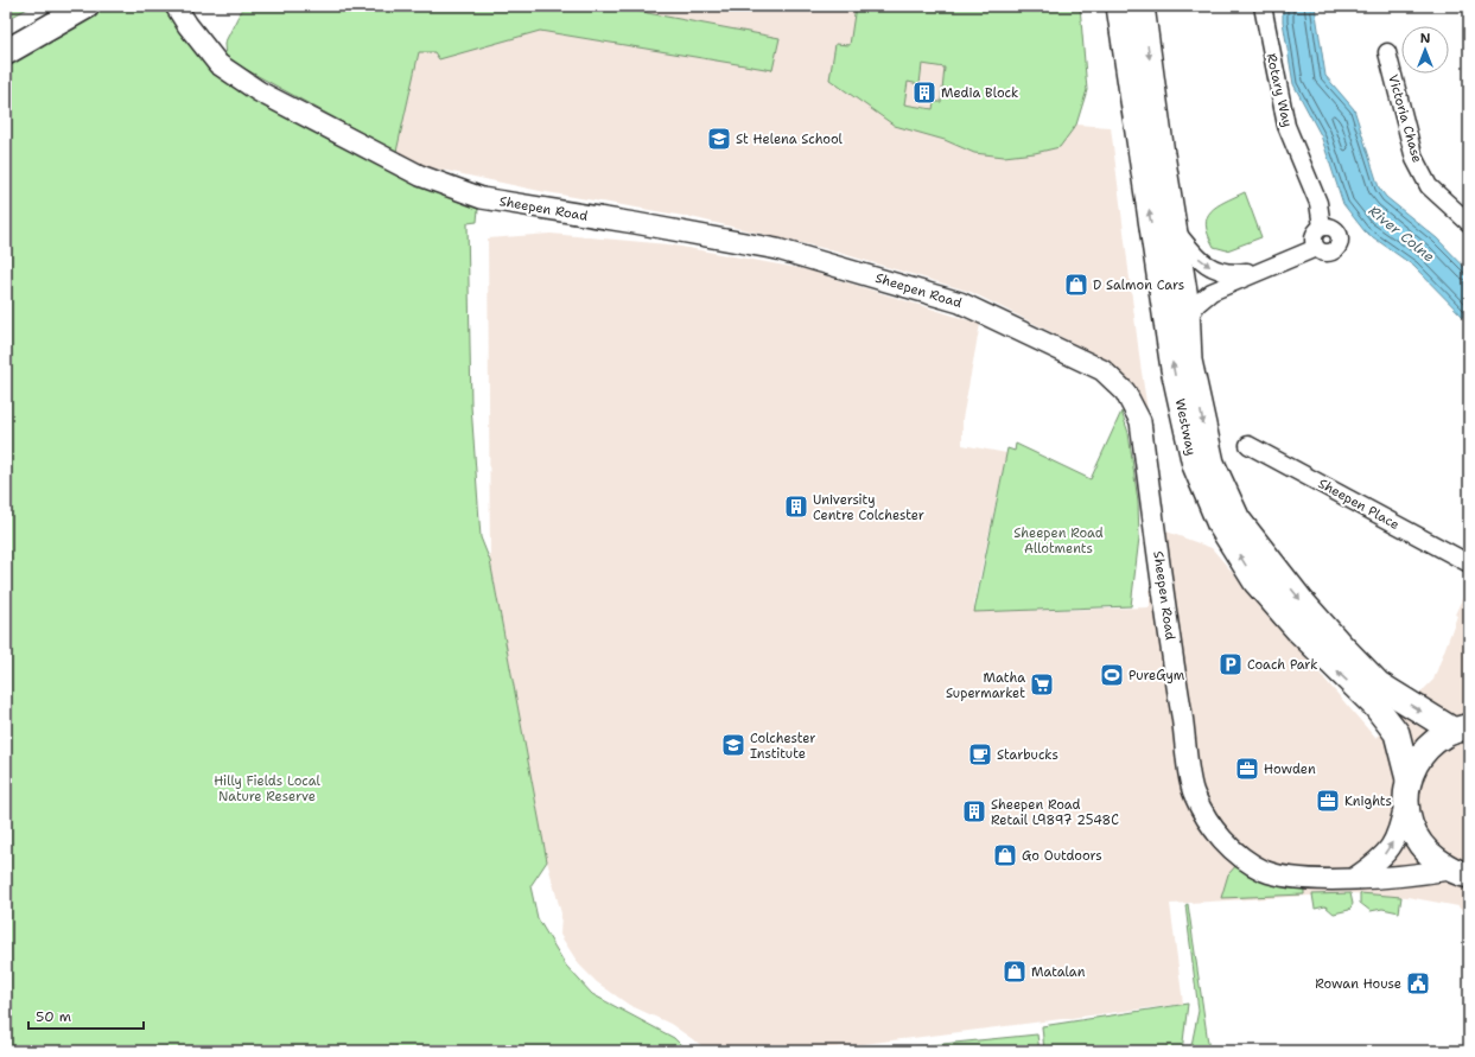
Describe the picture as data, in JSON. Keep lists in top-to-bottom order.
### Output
{
  "streets": {
    "main road": ["Westway"],
    "street": [
      "Rotary Way",
      "Victoria Chase",
      "Sheepen Road",
      "Sheepen Place"
    ]
  },
  "crossings": [
    ["Sheepen Road", "Westway"]
  ],
  "water": ["River Colne"],
  "parks": ["Sheepen Road Allotments", "Hilly Fields Local Nature Reserve"],
  "places": {
    "building": ["Media Block", "University Centre Colchester", "Sheepen Road Retail L9897 2548C"],
    "school or university": ["St Helena School", "Colchester Institute"],
    "shop": ["D Salmon Cars", "Go Outdoors", "Matalan"],
    "parking": ["Coach Park"],
    "sports": ["PureGym"],
    "supermarket": ["Matha Supermarket"],
    "cafe": ["Starbucks"],
    "office": ["Howden", "Knights"],
    "public building": ["Rowan House"]
  },
  "scale_bar": "50 m",
  "north": "top"
}
